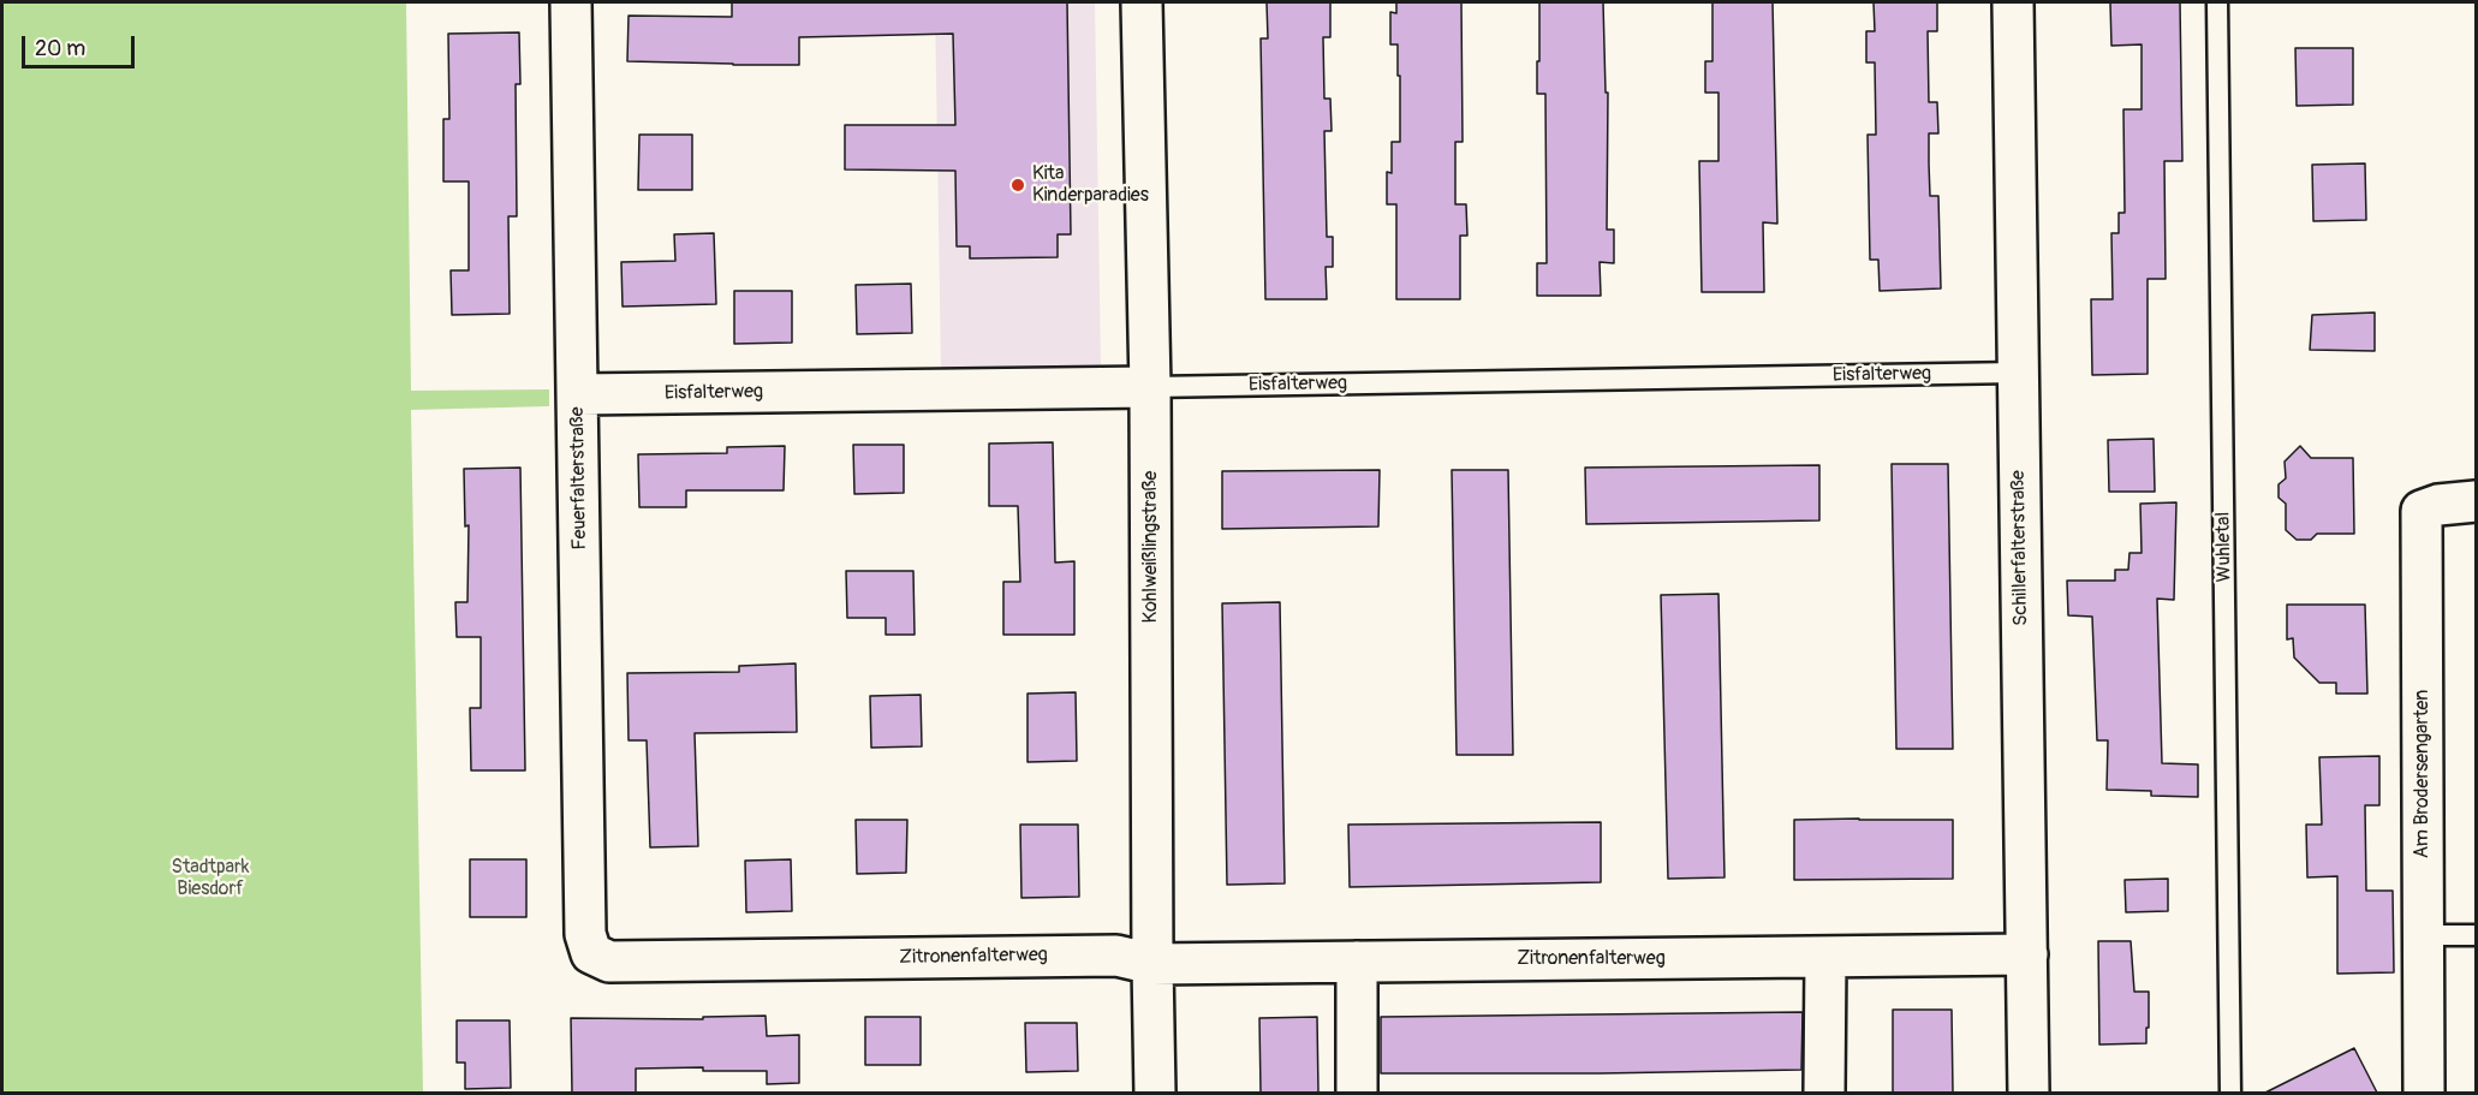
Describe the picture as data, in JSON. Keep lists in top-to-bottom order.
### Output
{
  "streets": {
    "street": [
      "Eisfalterweg",
      "Feuerfalterstraße",
      "Kohlweißlingstraße",
      "Schillerfalterstraße",
      "Am Brodersengarten",
      "Zitronenfalterweg"
    ],
    "lane": ["Wuhletal"]
  },
  "crossings": [
    ["Eisfalterweg", "Feuerfalterstraße"],
    ["Eisfalterweg", "Kohlweißlingstraße"],
    ["Eisfalterweg", "Schillerfalterstraße"],
    ["Feuerfalterstraße", "Zitronenfalterweg"],
    ["Kohlweißlingstraße", "Zitronenfalterweg"],
    ["Schillerfalterstraße", "Zitronenfalterweg"]
  ],
  "parks": ["Stadtpark Biesdorf"],
  "places": ["Kita Kinderparadies"],
  "scale_bar": "20 m"
}
